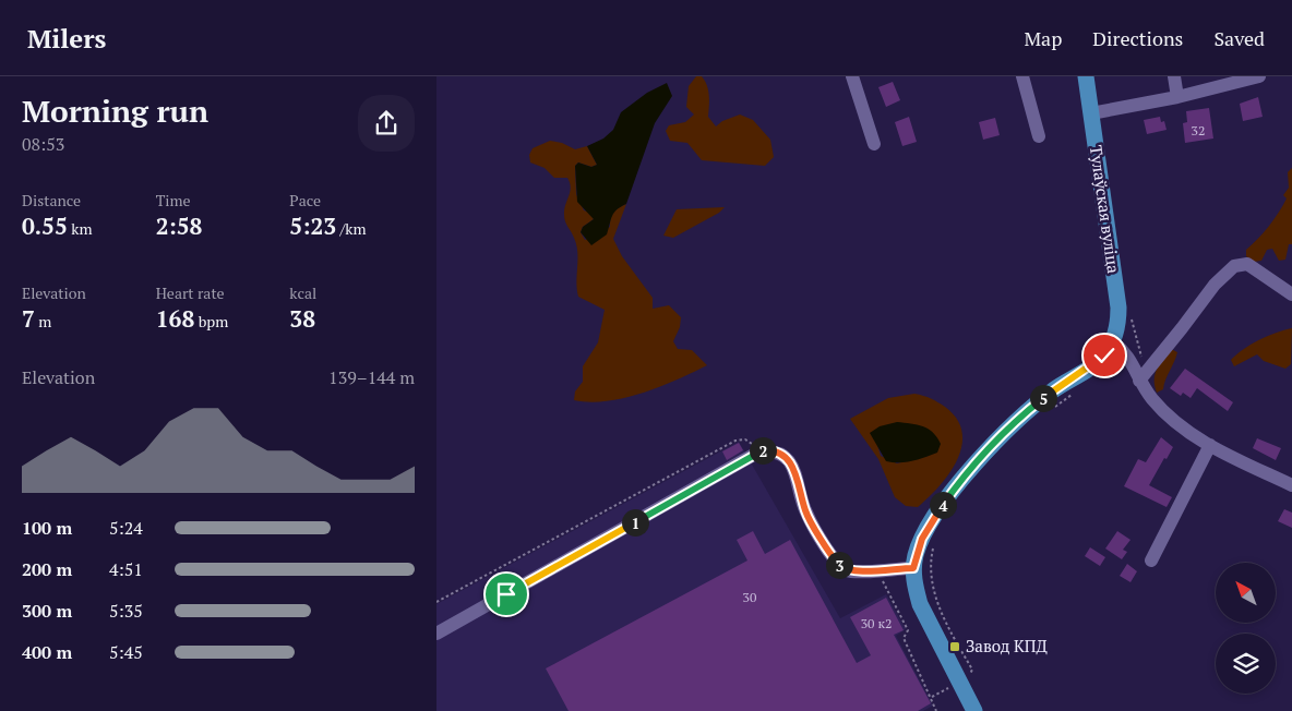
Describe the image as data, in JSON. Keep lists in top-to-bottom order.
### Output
{
  "streets": {
    "main road": ["Тулаўская вуліца"]
  },
  "places": {
    "transit": ["Завод КПД"]
  },
  "house_numbers": ["32", "30", "30 к2"],
  "north": "top left",
  "page": {
    "header": "Milers",
    "nav": ["Map", "Directions", "Saved"],
    "heading": ["Morning run", "08:53"],
    "stats": [
      ["Distance", "0.55 km"],
      ["Time", "2:58"],
      ["Pace", "5:23 /km"],
      ["Elevation", "7 m"],
      ["Heart rate", "168 bpm"],
      ["kcal", "38"]
    ],
    "chart": ["Elevation", "139–144 m"],
    "pins": [
      "5",
      "2",
      "4",
      "1",
      "3"
    ],
    "list": [
      {
        "name": "100 m",
        "note": "5:24"
      },
      {
        "name": "200 m",
        "note": "4:51"
      },
      {
        "name": "300 m",
        "note": "5:35"
      },
      {
        "name": "400 m",
        "note": "5:45"
      }
    ]
  }
}
